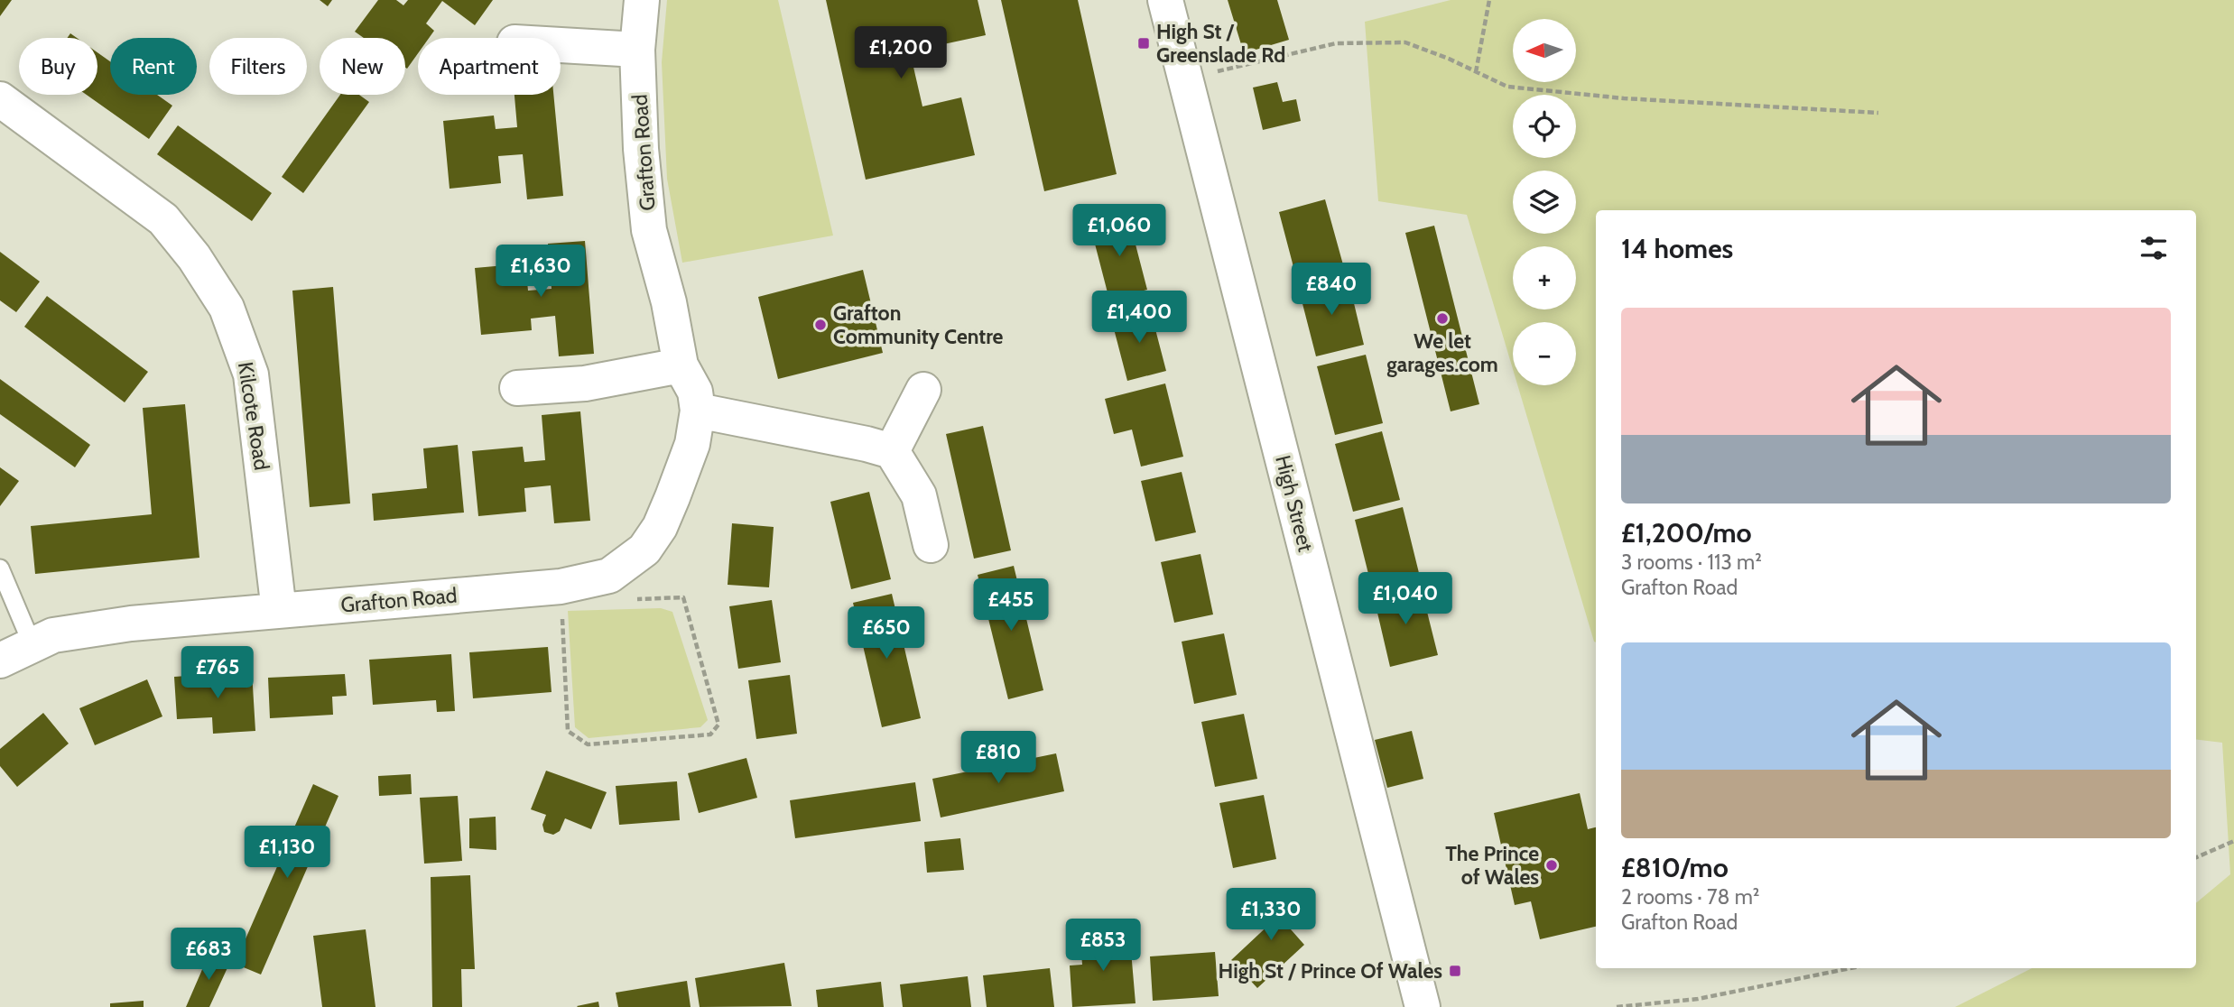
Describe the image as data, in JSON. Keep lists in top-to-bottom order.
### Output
{
  "streets": {
    "street": ["Grafton Road", "Kilcote Road", "High Street"]
  },
  "crossings": [
    ["Grafton Road", "Kilcote Road"]
  ],
  "places": {
    "transit": ["High St / Greenslade Rd", "High St / Prince Of Wales"],
    "other": ["We let garages.com", "Grafton Community Centre", "The Prince of Wales"]
  },
  "north": "left",
  "page": {
    "map_buttons": ["+", "−"],
    "price": [
      "£1,200",
      "£1,060",
      "£1,630",
      "£840",
      "£1,400",
      "£1,040",
      "£455",
      "£650",
      "£765",
      "£810",
      "£1,130",
      "£1,330",
      "£853",
      "£683"
    ],
    "chip": [
      "Buy",
      "Rent",
      "Filters",
      "New",
      "Apartment"
    ],
    "heading": "14 homes",
    "list": [
      {
        "name": "£1,200/mo",
        "note": "3 rooms · 113 m² · Grafton Road"
      },
      {
        "name": "£810/mo",
        "note": "2 rooms · 78 m² · Grafton Road"
      }
    ]
  }
}
